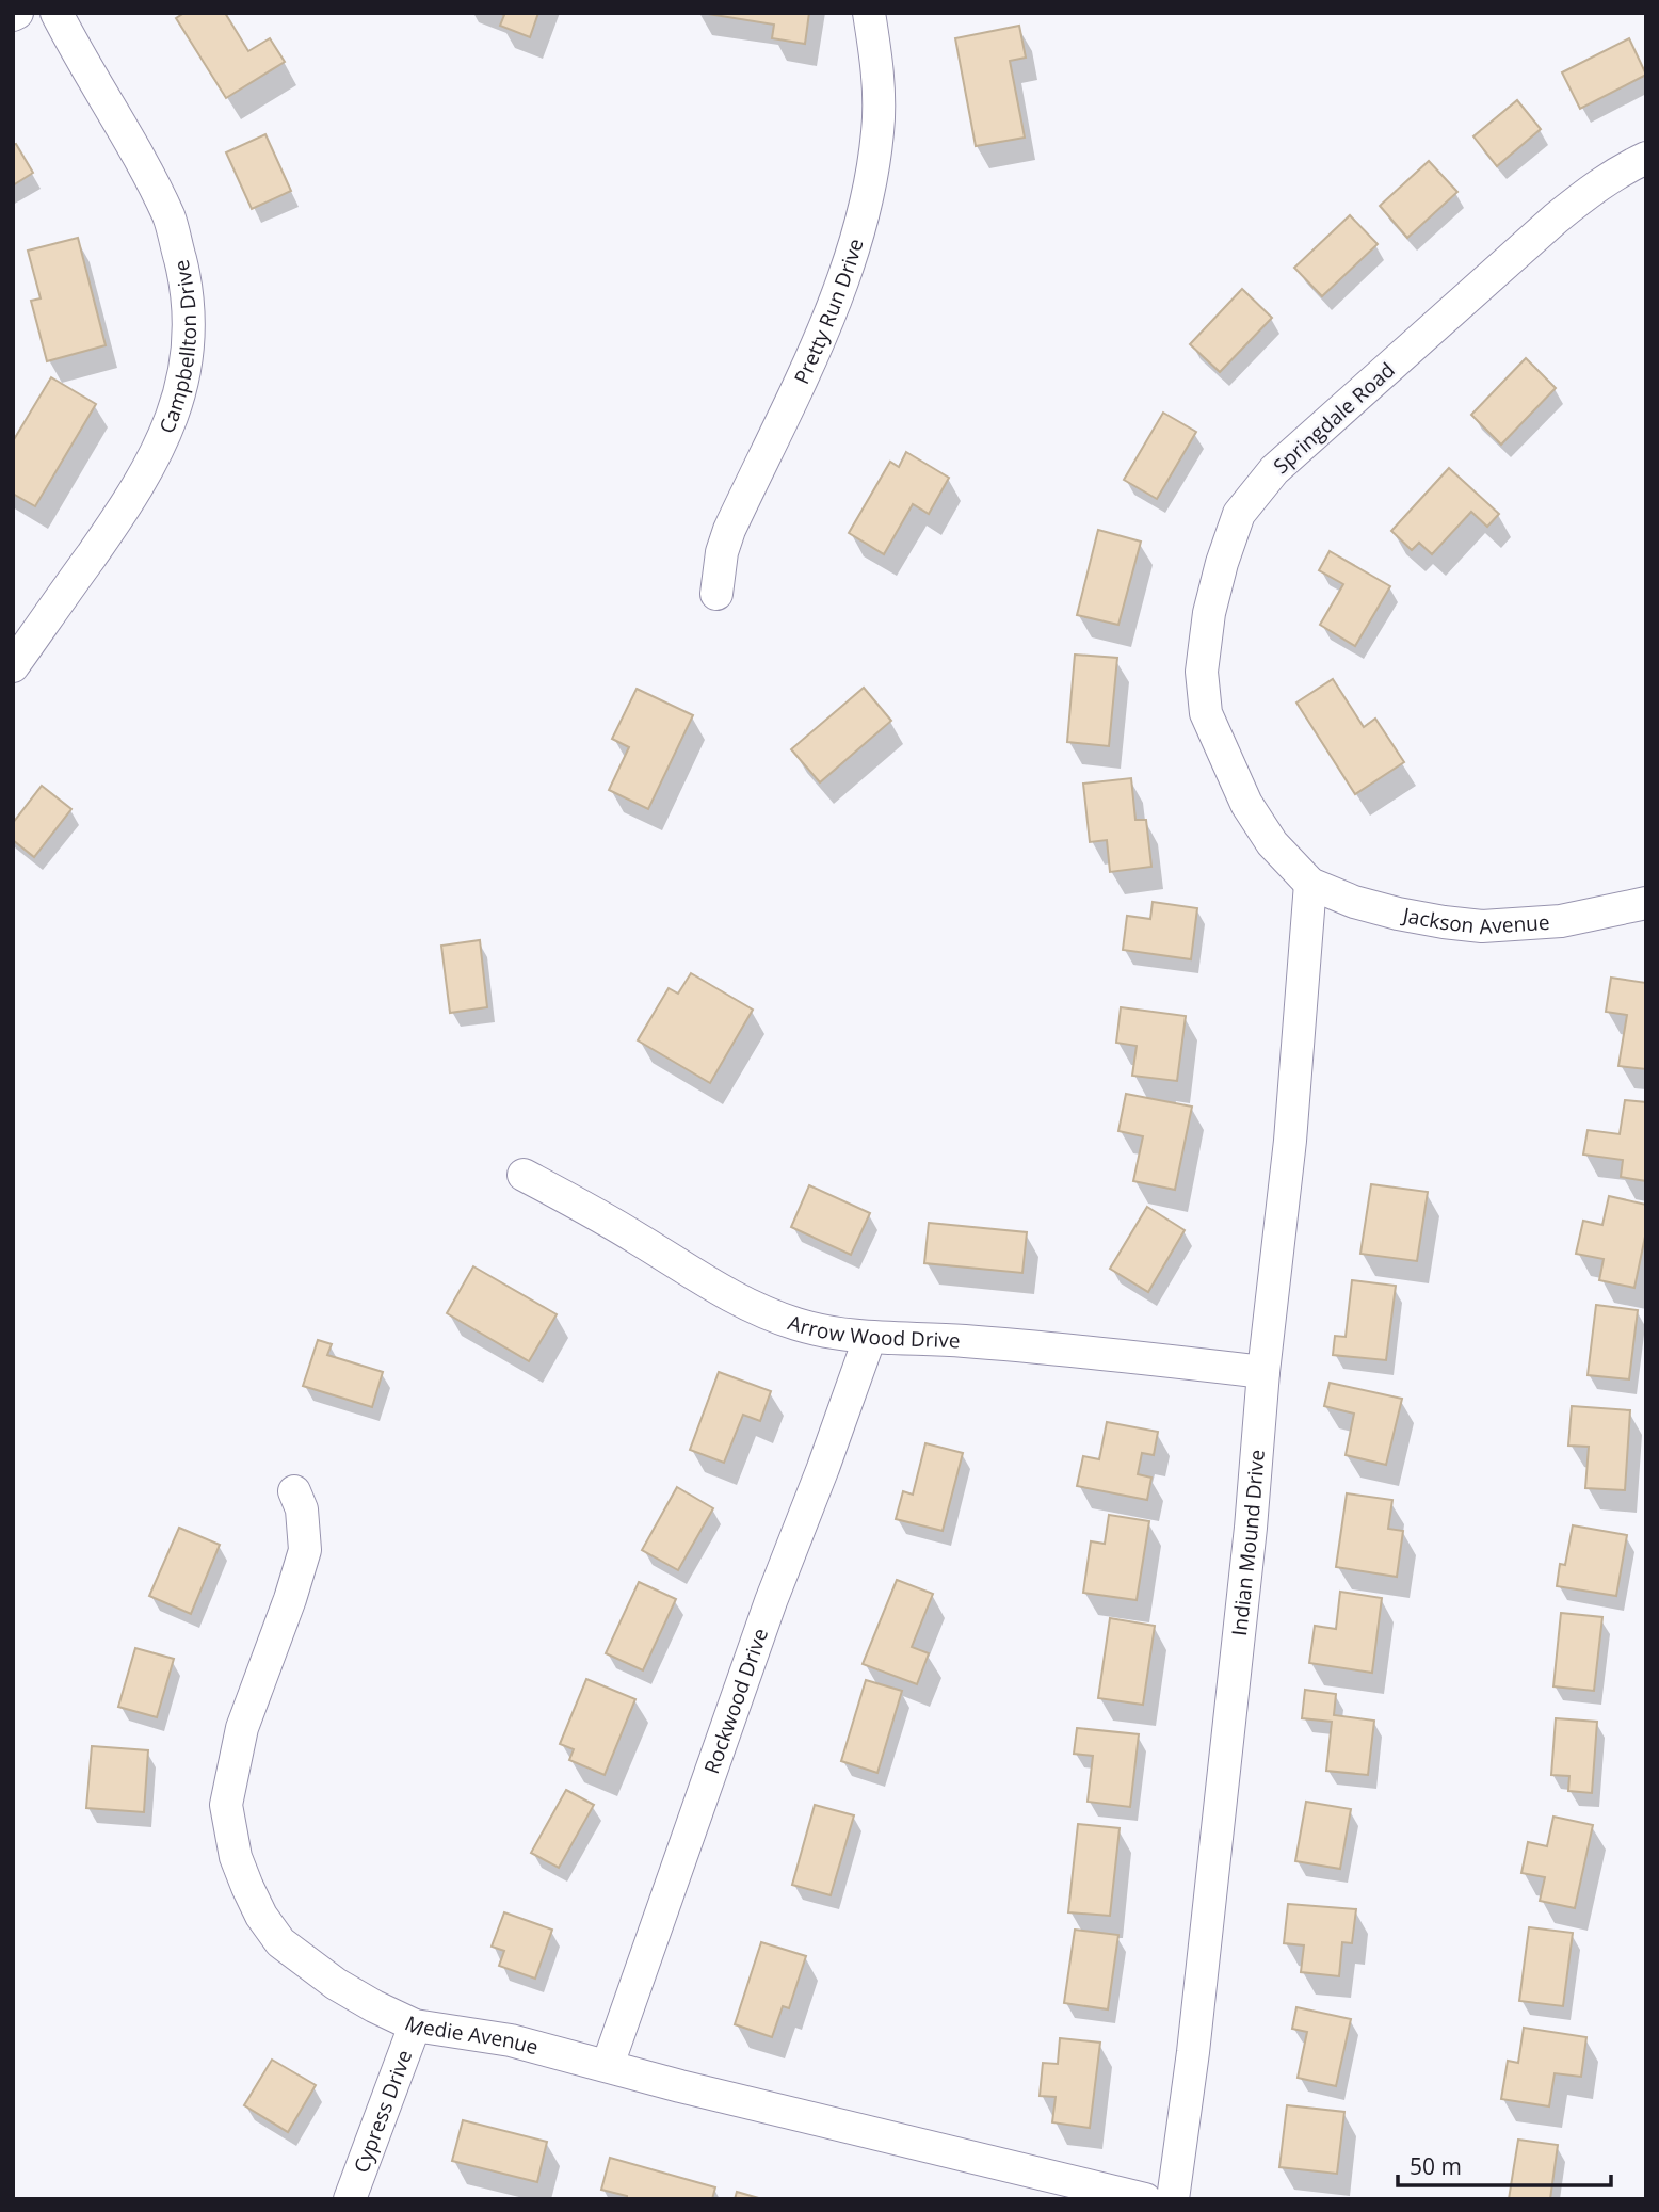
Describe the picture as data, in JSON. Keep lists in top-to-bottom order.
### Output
{
  "streets": {
    "street": [
      "Pretty Run Drive",
      "Campbellton Drive",
      "Springdale Road",
      "Jackson Avenue",
      "Arrow Wood Drive",
      "Indian Mound Drive",
      "Rockwood Drive",
      "Medie Avenue",
      "Cypress Drive"
    ]
  },
  "crossings": [
    ["Springdale Road", "Jackson Avenue"],
    ["Springdale Road", "Indian Mound Drive"],
    ["Jackson Avenue", "Indian Mound Drive"],
    ["Arrow Wood Drive", "Indian Mound Drive"],
    ["Arrow Wood Drive", "Rockwood Drive"],
    ["Rockwood Drive", "Medie Avenue"],
    ["Medie Avenue", "Cypress Drive"]
  ],
  "scale_bar": "50 m"
}
